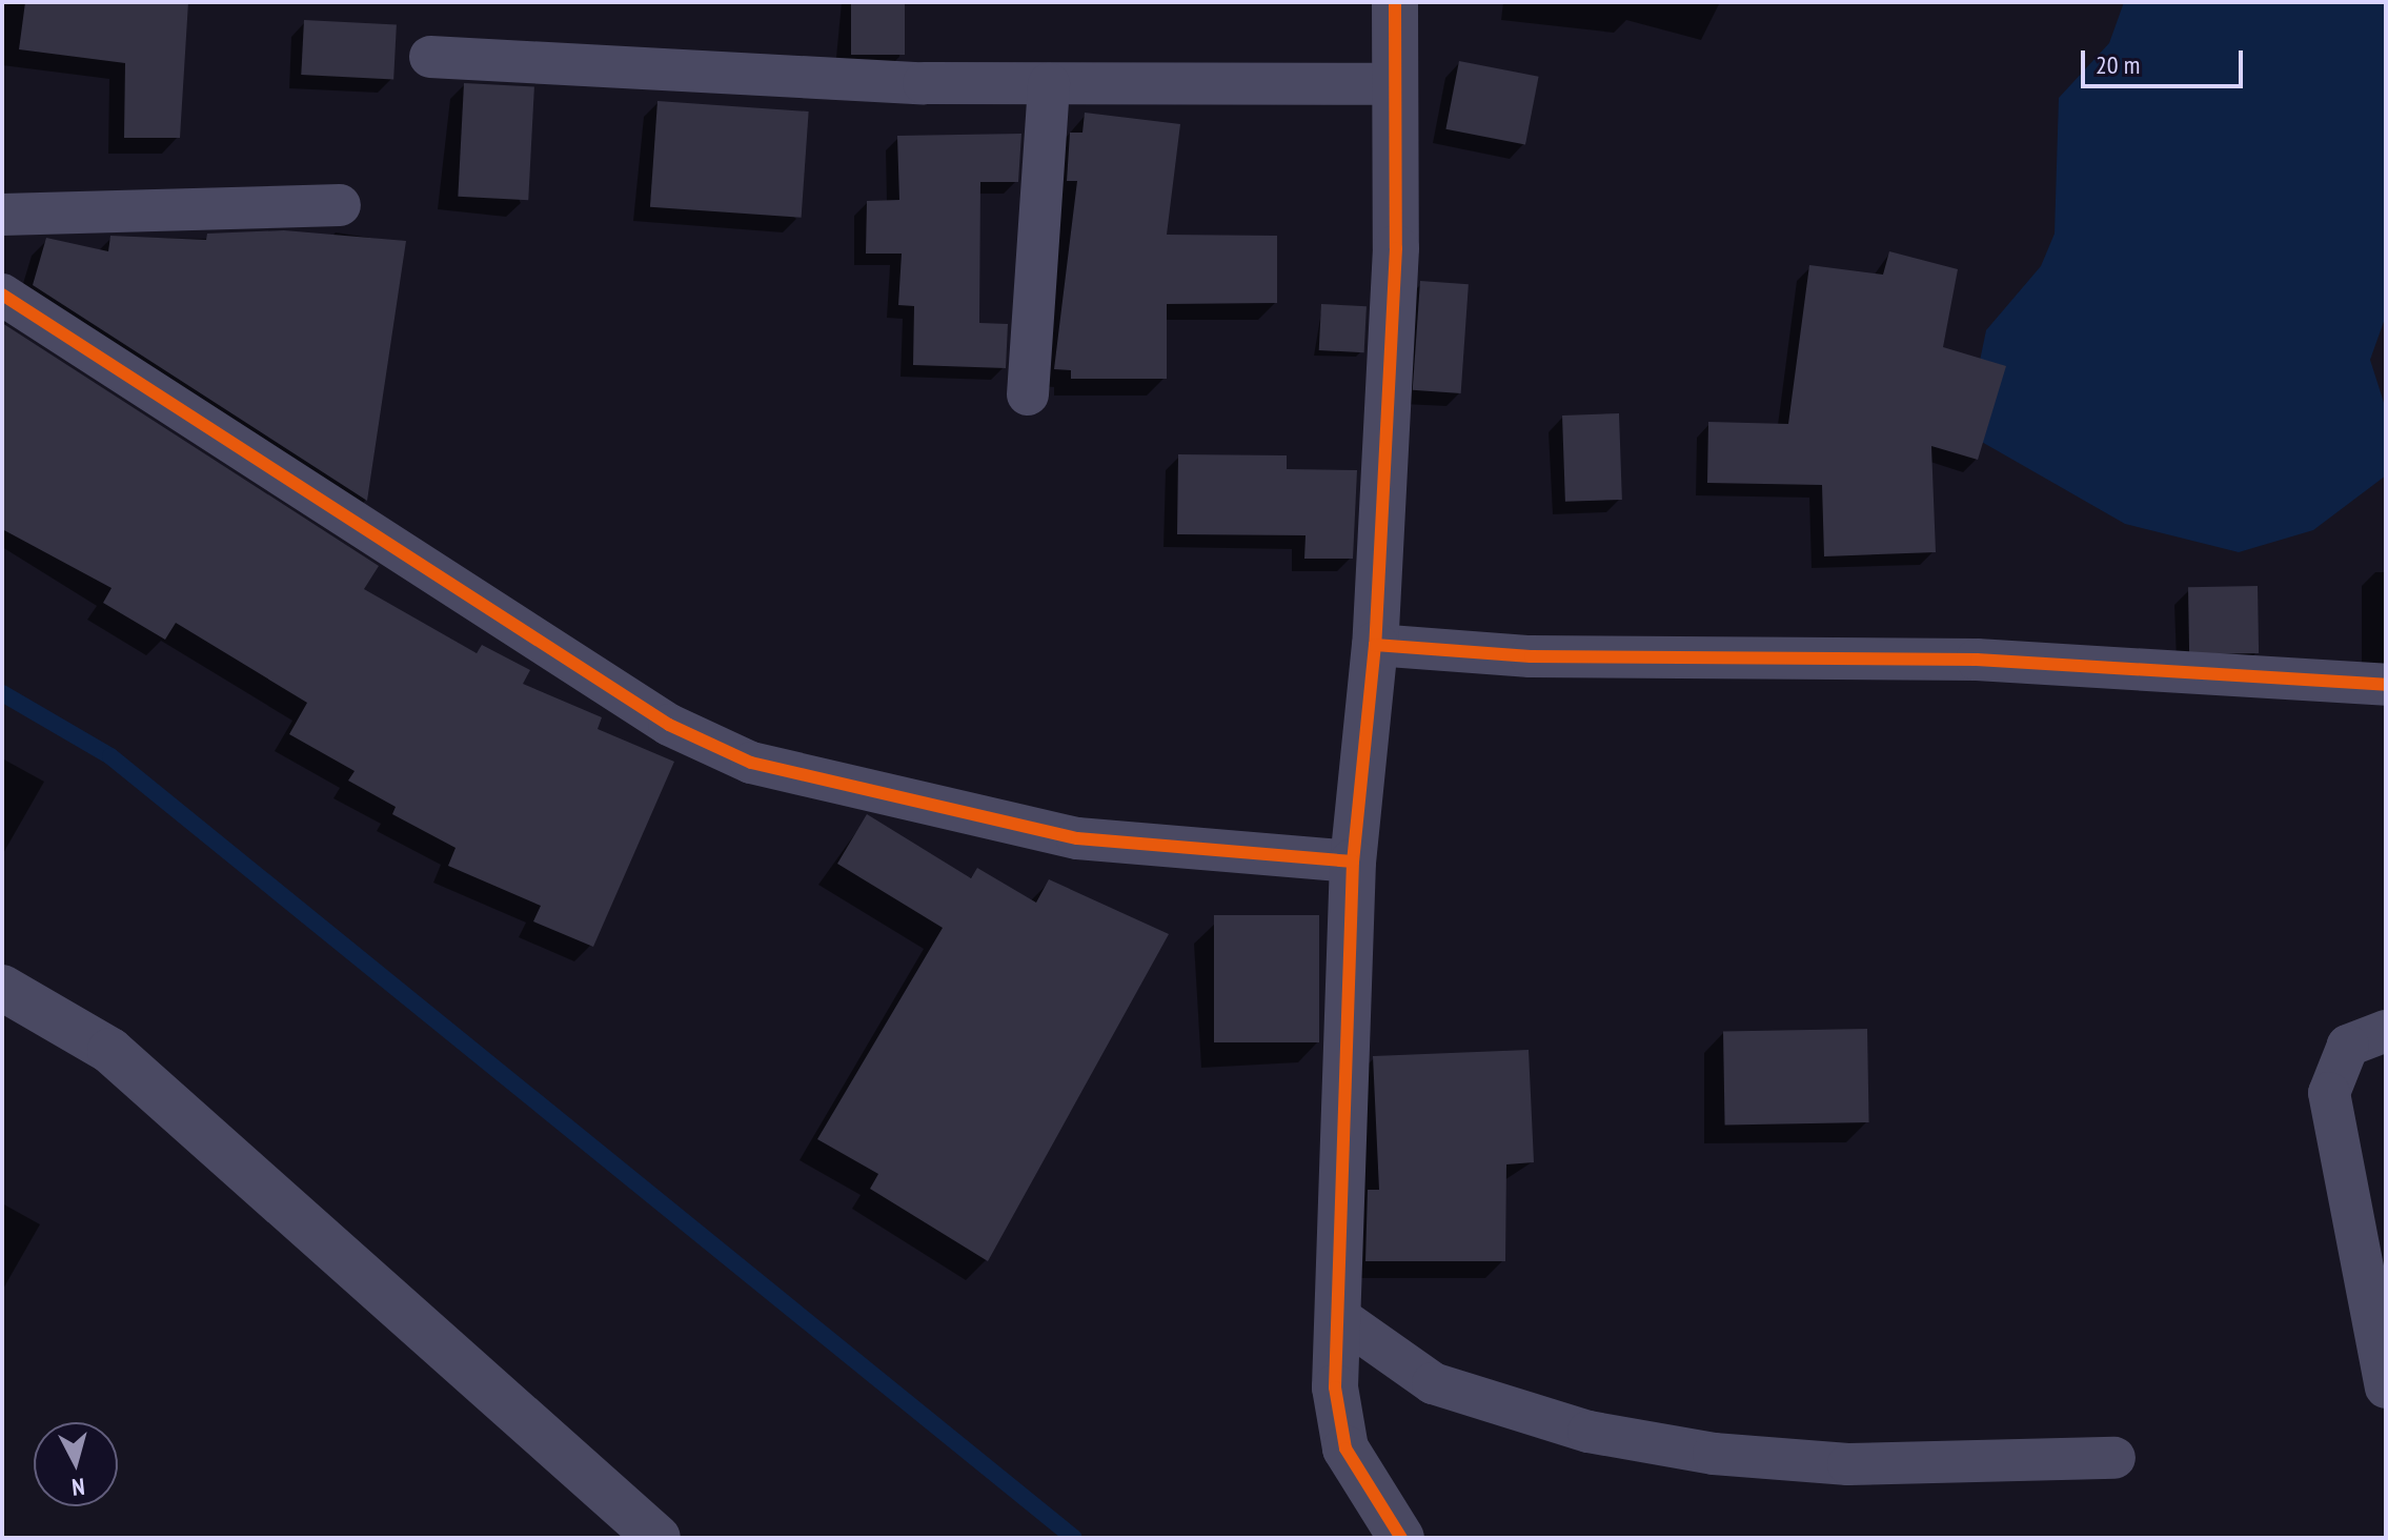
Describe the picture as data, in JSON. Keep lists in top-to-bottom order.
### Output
{
  "scale_bar": "20 m",
  "north": "bottom"
}
